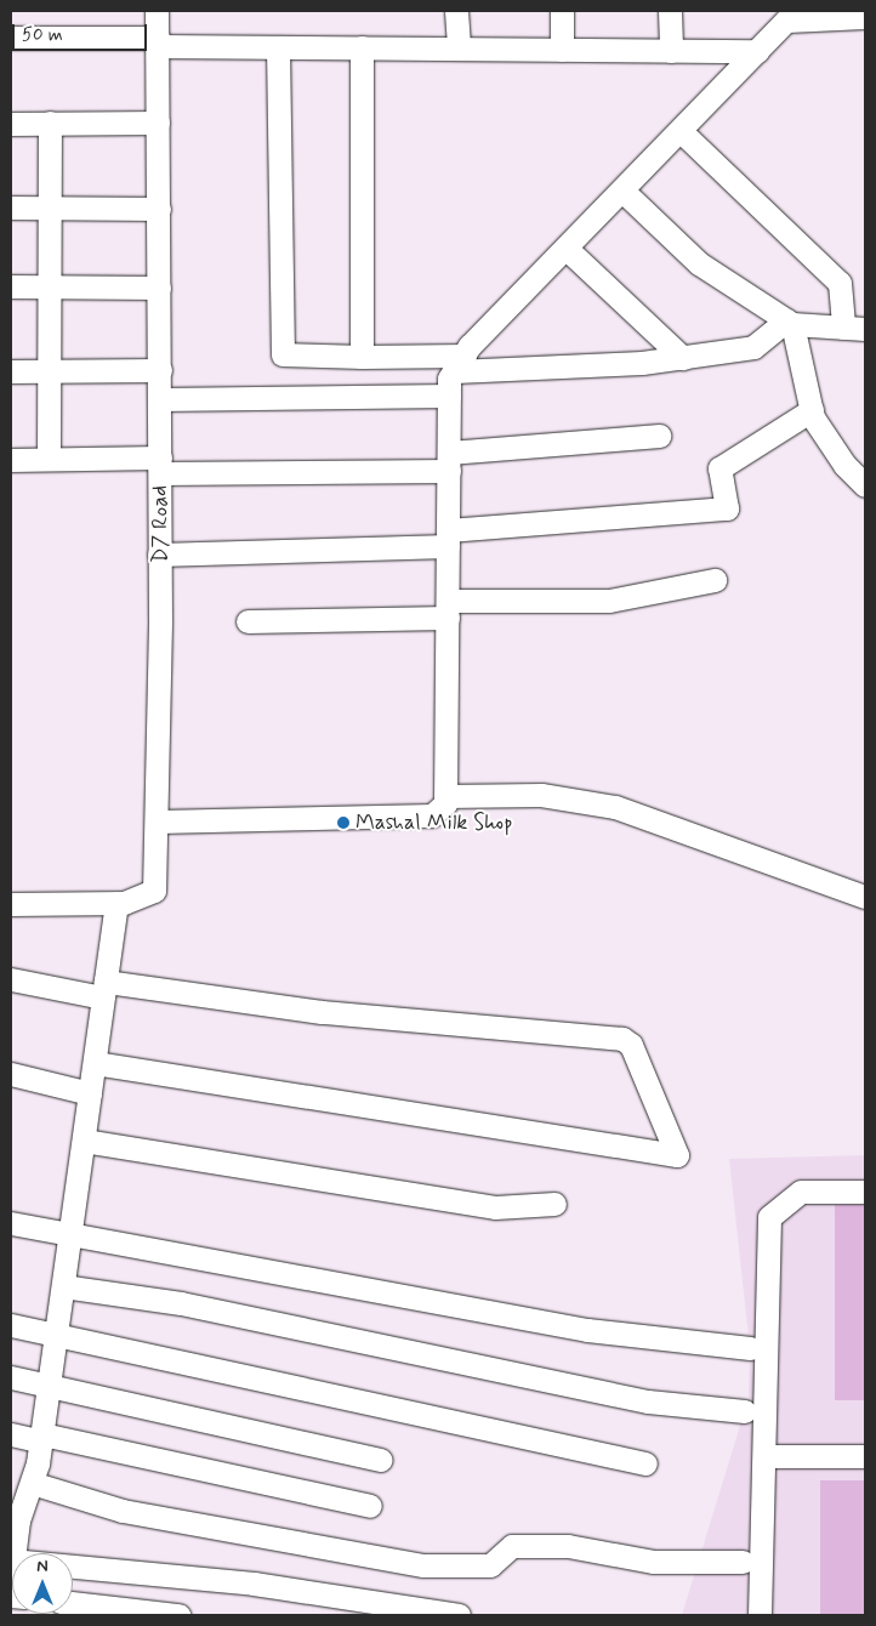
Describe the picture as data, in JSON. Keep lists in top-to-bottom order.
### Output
{
  "streets": {
    "street": ["D7 Road"]
  },
  "places": ["Mashal Milk Shop"],
  "scale_bar": "50 m",
  "north": "top"
}
